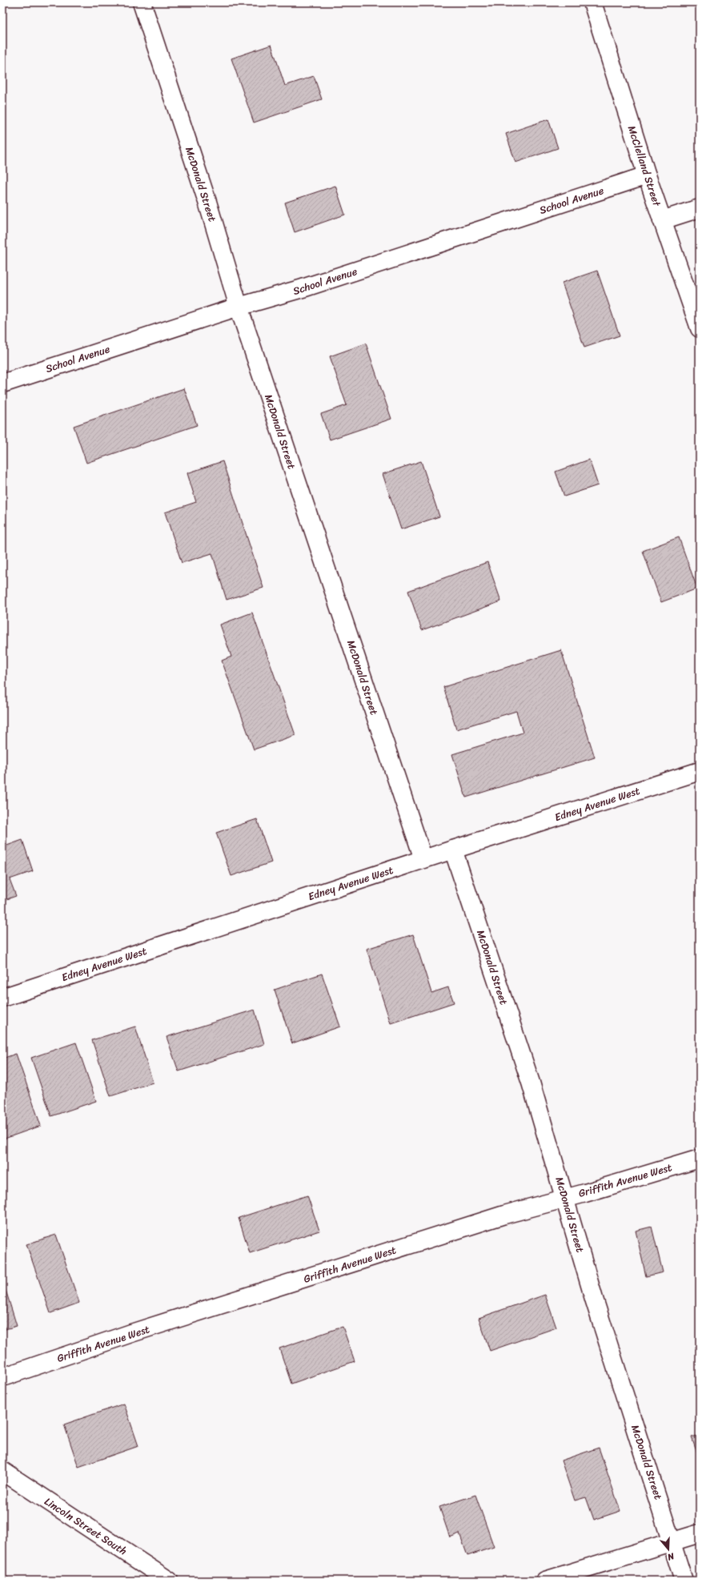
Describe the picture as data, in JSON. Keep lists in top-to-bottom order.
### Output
{
  "streets": {
    "street": [
      "McClelland Street",
      "McDonald Street",
      "School Avenue",
      "Edney Avenue West",
      "Griffith Avenue West",
      "Lincoln Street South"
    ]
  },
  "crossings": [
    ["McClelland Street", "School Avenue"],
    ["McDonald Street", "School Avenue"],
    ["McDonald Street", "Edney Avenue West"],
    ["McDonald Street", "Griffith Avenue West"]
  ],
  "north": "bottom"
}
